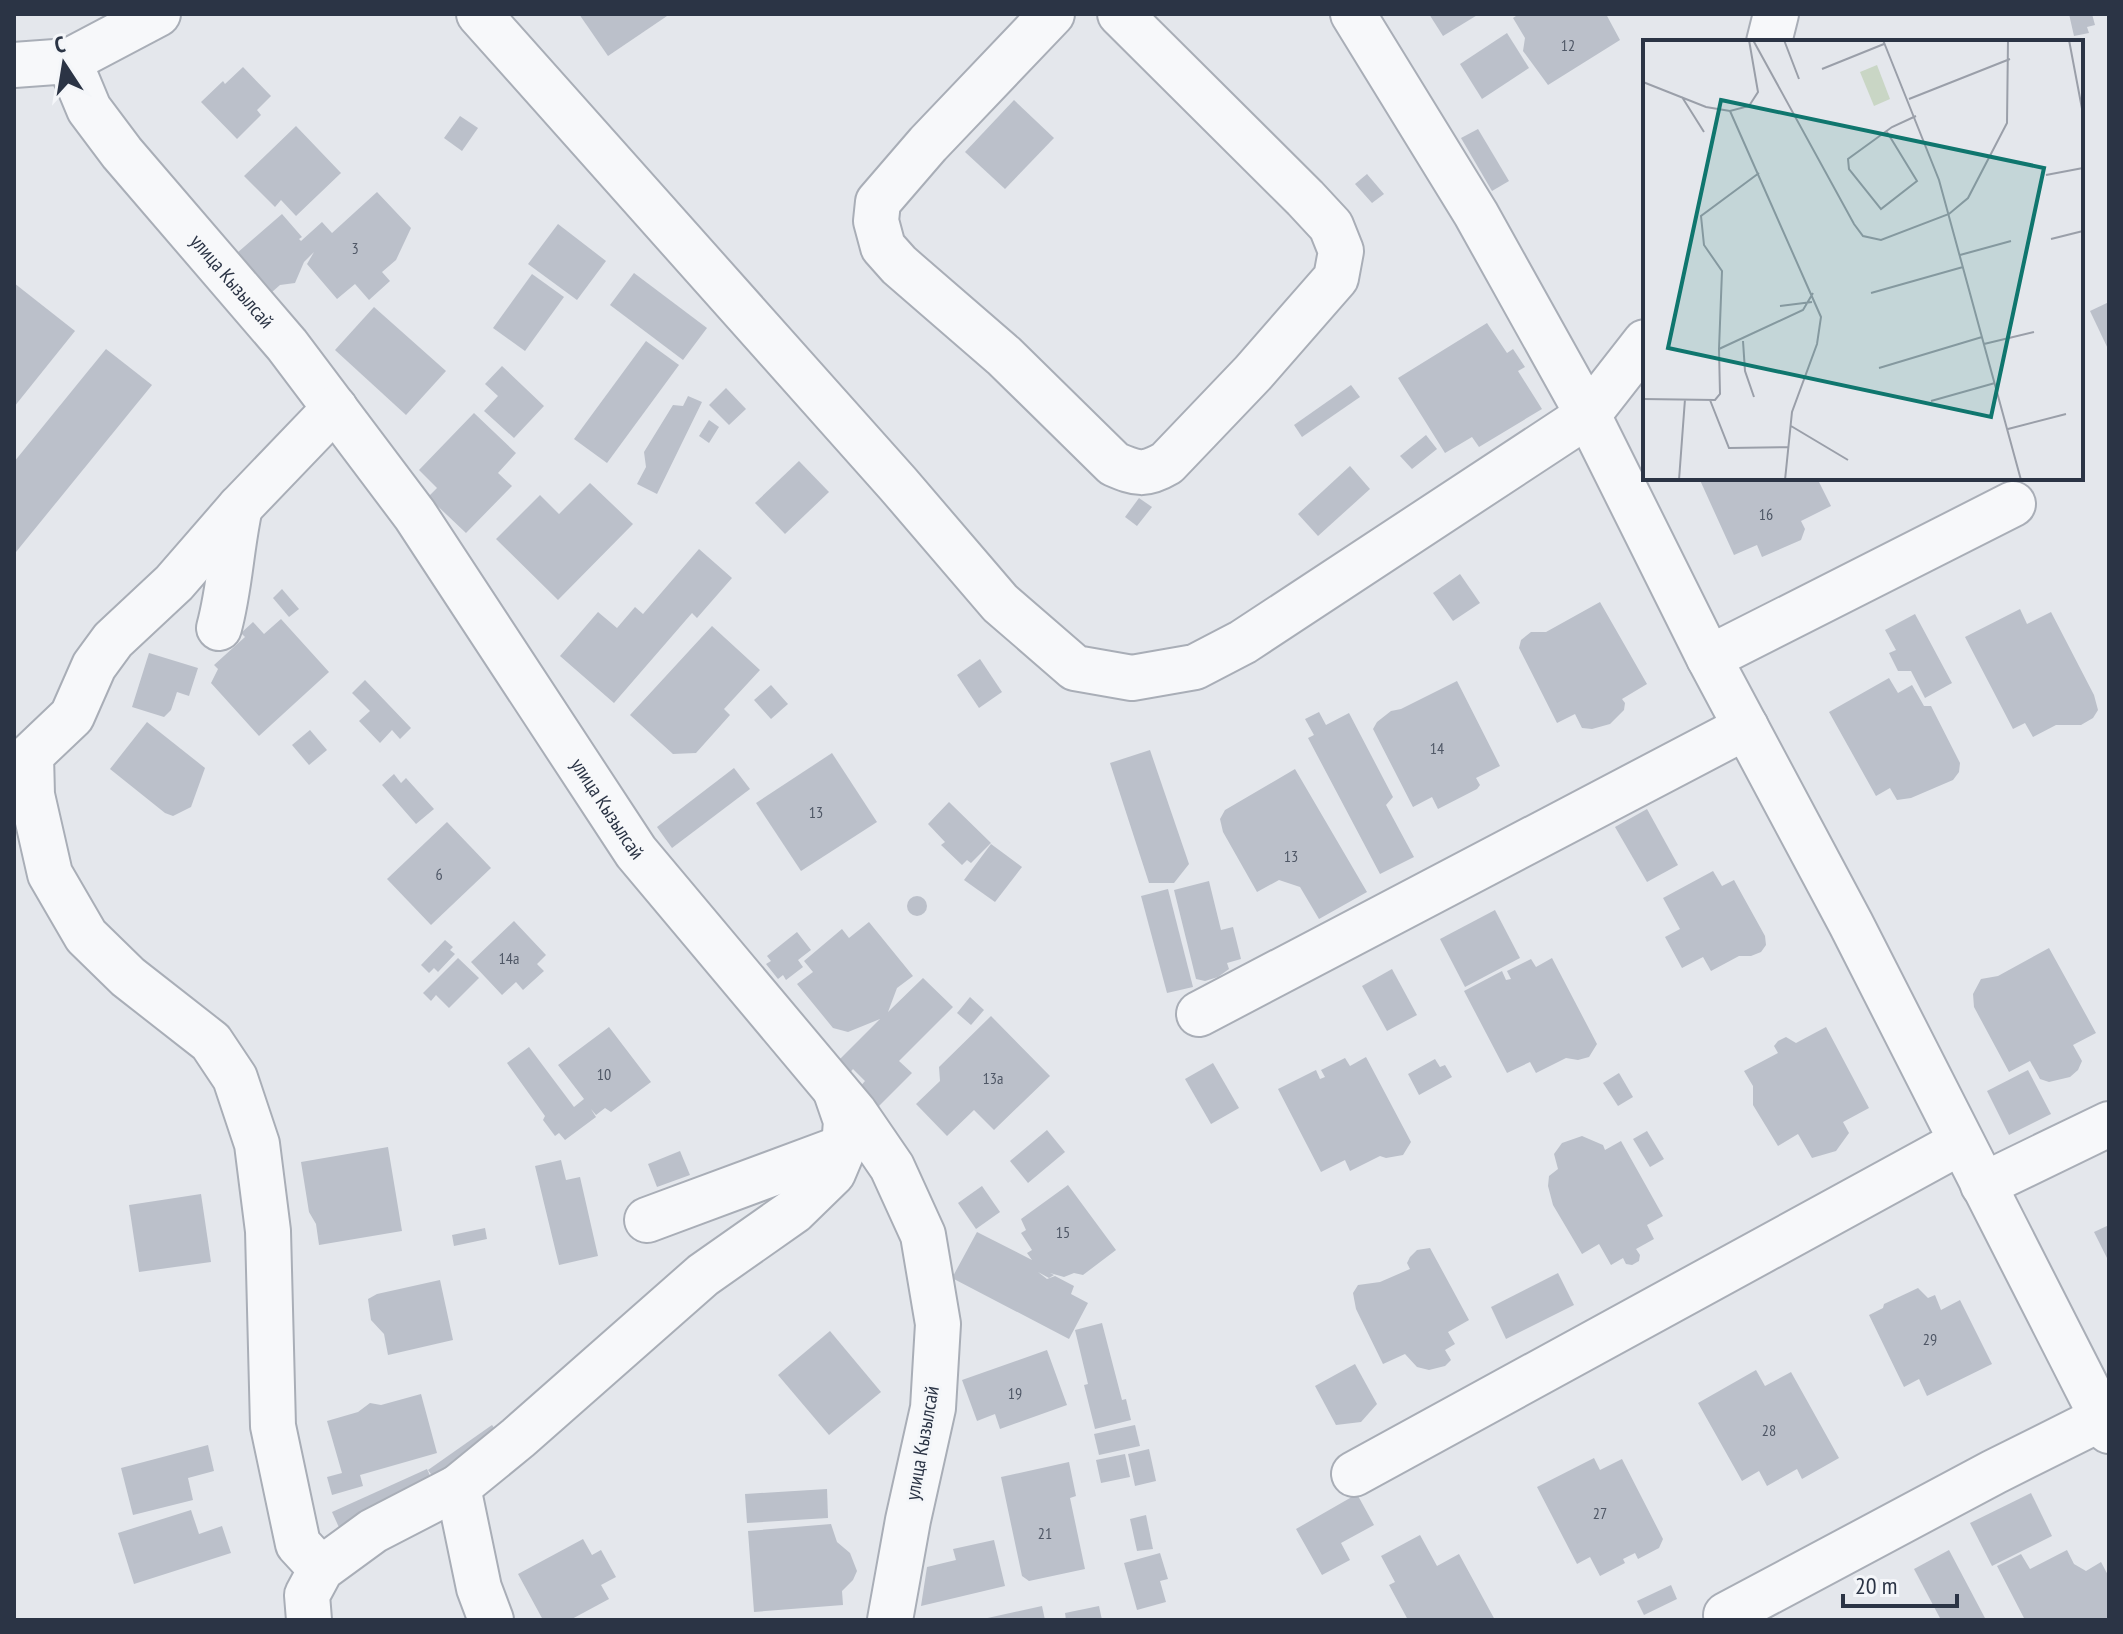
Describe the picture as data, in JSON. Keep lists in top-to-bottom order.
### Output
{
  "streets": {
    "street": ["улица Кызылсай"]
  },
  "house_numbers": [
    "12",
    "3",
    "16",
    "14",
    "13",
    "13",
    "6",
    "14а",
    "10",
    "13а",
    "15",
    "29",
    "19",
    "28",
    "27",
    "21"
  ],
  "scale_bar": "20 m",
  "north": "top"
}
